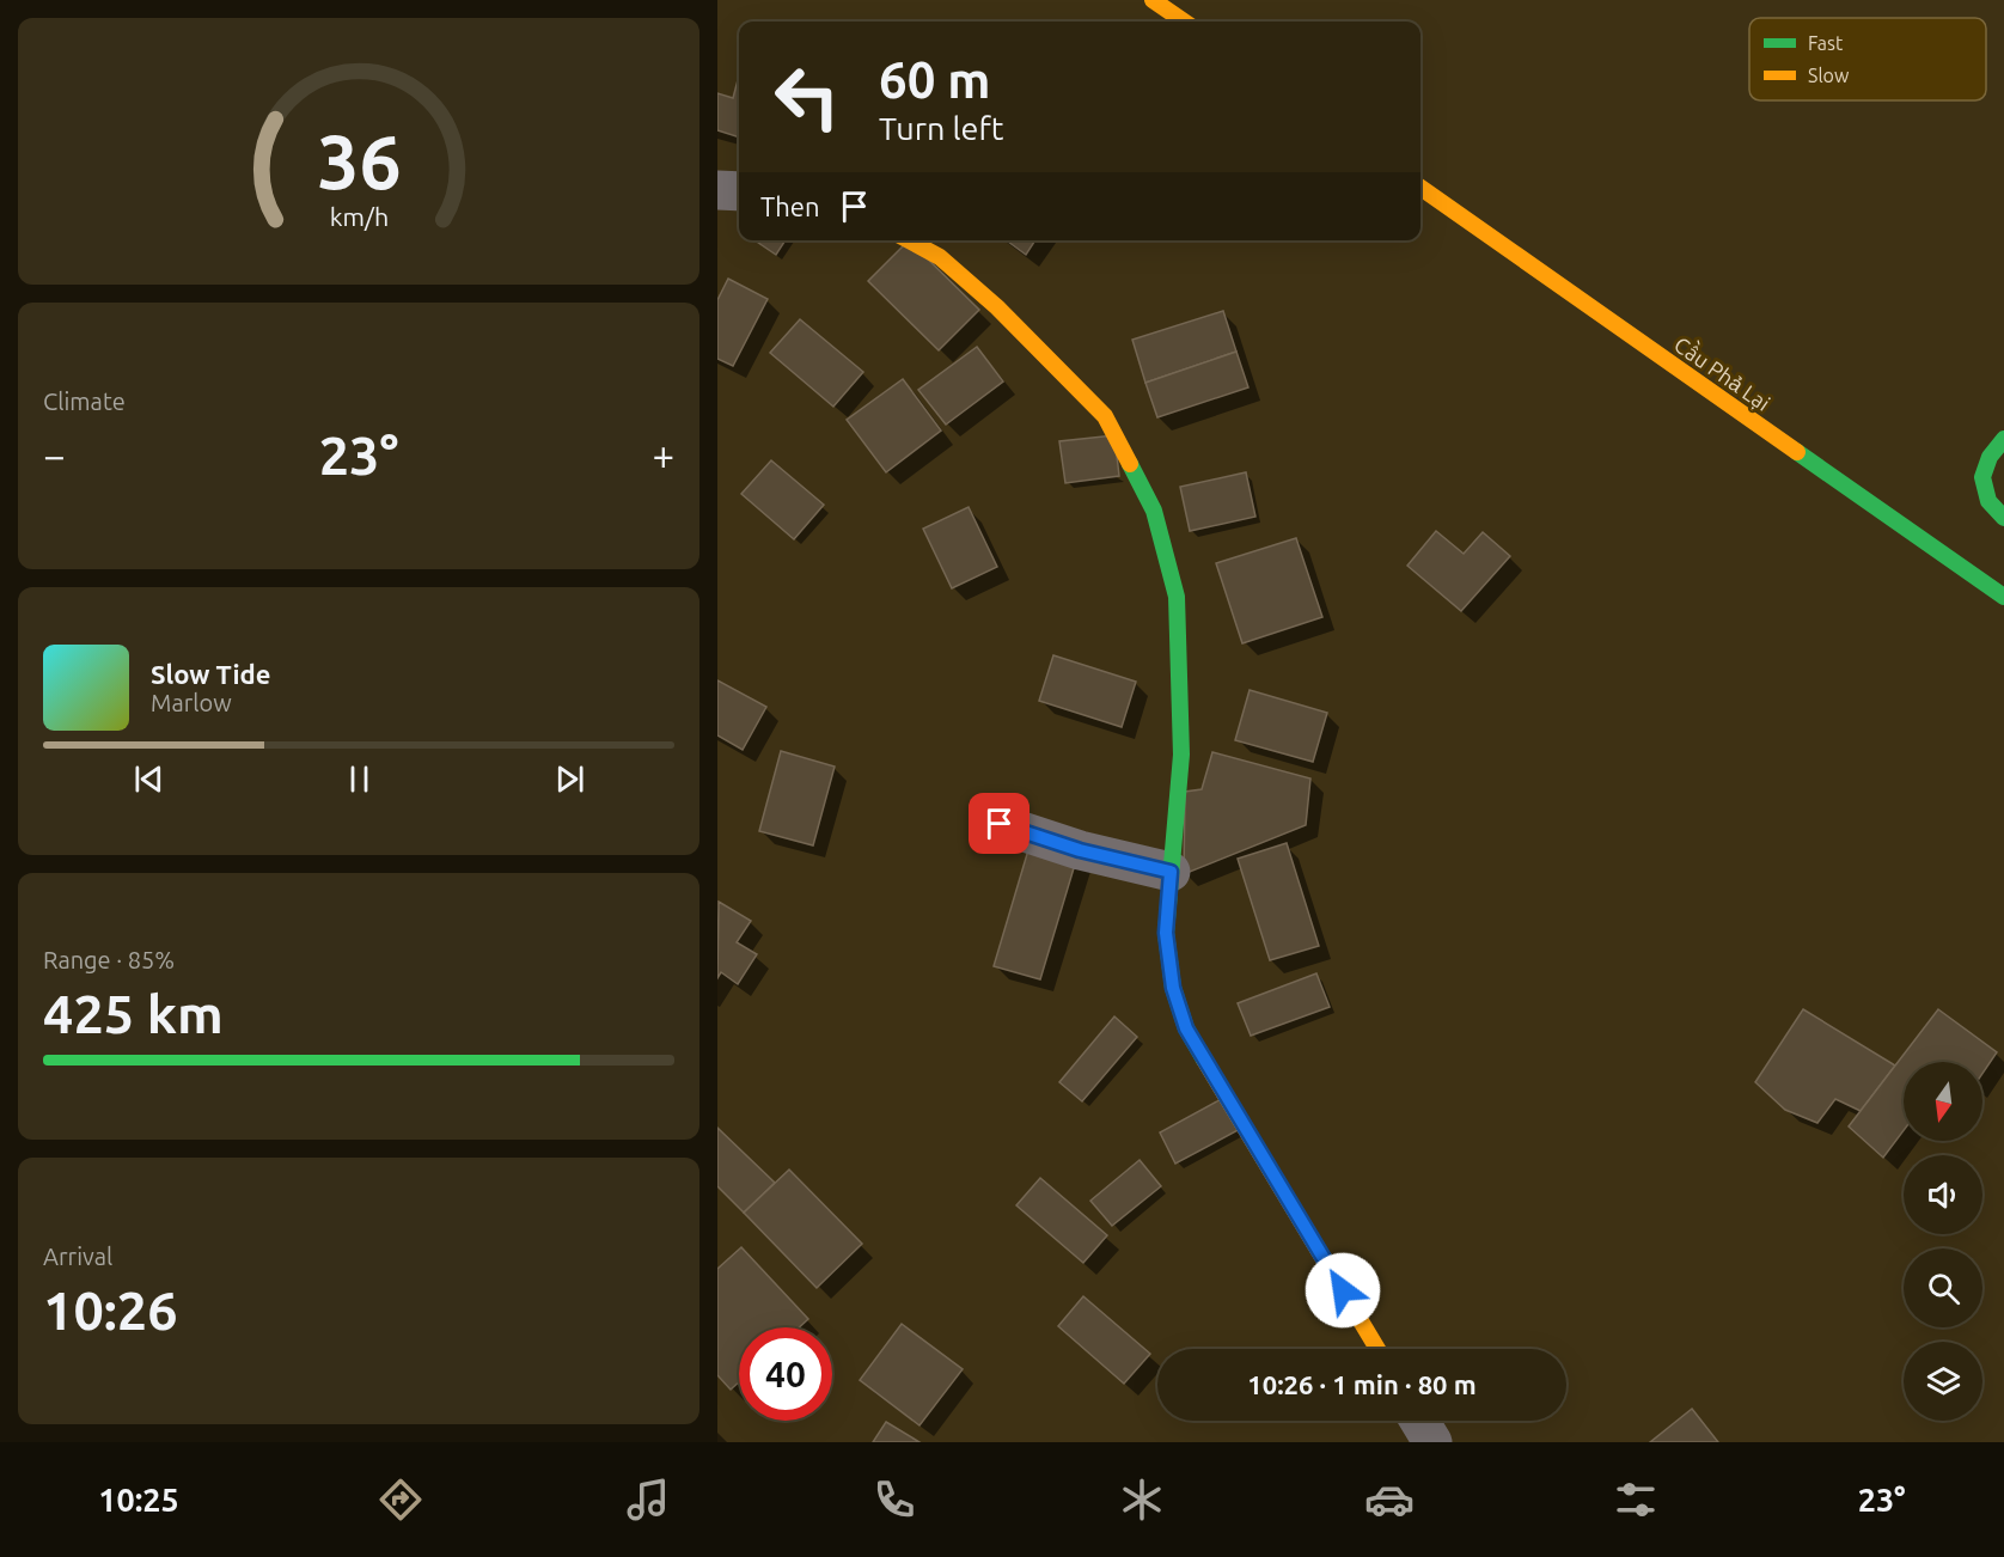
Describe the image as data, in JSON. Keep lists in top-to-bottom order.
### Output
{
  "streets": {
    "main road": ["Cầu Phả Lại"]
  },
  "legend": ["Fast", "Slow"],
  "north": "bottom",
  "page": {
    "turn": ["60 m", "Turn left"],
    "then": "Then",
    "tile": [
      "Climate",
      ["Range · 85%", "425 km"],
      ["Arrival", "10:26"]
    ],
    "heat": ["−", "23°", "+"],
    "song": ["Slow Tide", "Marlow"],
    "limit": "40",
    "trip": "10:26 · 1 min · 80 m",
    "tabs": ["10:25", "23°"],
    "gauge": ["36", "km/h"]
  }
}
